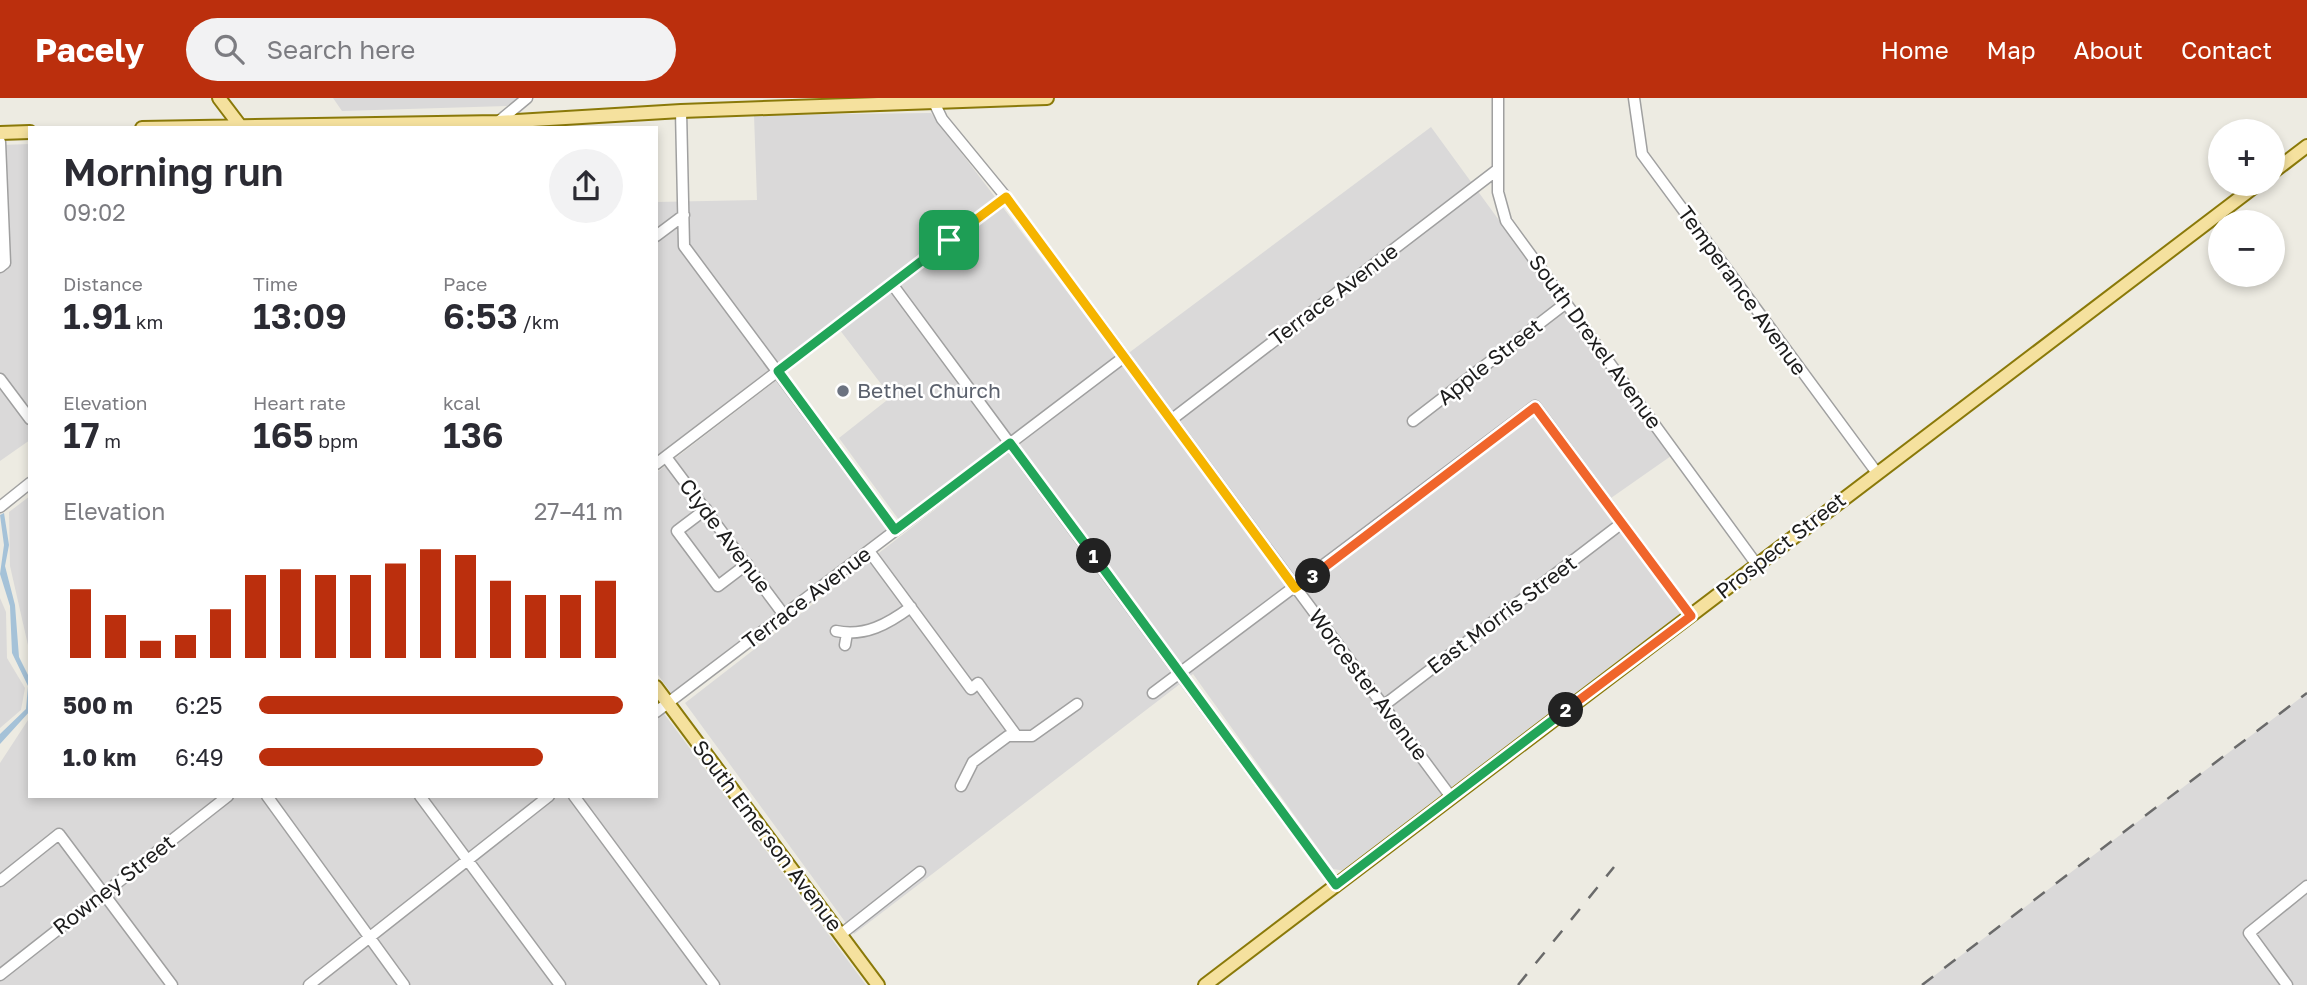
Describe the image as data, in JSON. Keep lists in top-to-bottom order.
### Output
{
  "streets": {
    "main road": ["Prospect Street", "South Emerson Avenue"],
    "street": [
      "Temperance Avenue",
      "Terrace Avenue",
      "South Drexel Avenue",
      "Apple Street",
      "Clyde Avenue",
      "East Morris Street",
      "Worcester Avenue",
      "Rowney Street"
    ]
  },
  "crossings": [
    ["Temperance Avenue", "Prospect Street"],
    ["Terrace Avenue", "South Drexel Avenue"],
    ["Terrace Avenue", "Clyde Avenue"],
    ["Terrace Avenue", "Worcester Avenue"],
    ["Terrace Avenue", "South Emerson Avenue"],
    ["South Drexel Avenue", "Apple Street"],
    ["South Drexel Avenue", "Prospect Street"],
    ["Prospect Street", "Worcester Avenue"],
    ["East Morris Street", "Worcester Avenue"]
  ],
  "places": ["Bethel Church"],
  "page": {
    "header": "Pacely",
    "search": "Search here",
    "nav": [
      "Home",
      "Map",
      "About",
      "Contact"
    ],
    "map_buttons": ["+", "−"],
    "heading": ["Morning run", "09:02"],
    "stats": [
      ["Distance", "1.91 km"],
      ["Time", "13:09"],
      ["Pace", "6:53 /km"],
      ["Elevation", "17 m"],
      ["Heart rate", "165 bpm"],
      ["kcal", "136"]
    ],
    "chart": ["Elevation", "27–41 m"],
    "pins": ["1", "3", "2"],
    "list": [
      {
        "name": "500 m",
        "note": "6:25"
      },
      {
        "name": "1.0 km",
        "note": "6:49"
      }
    ]
  }
}
